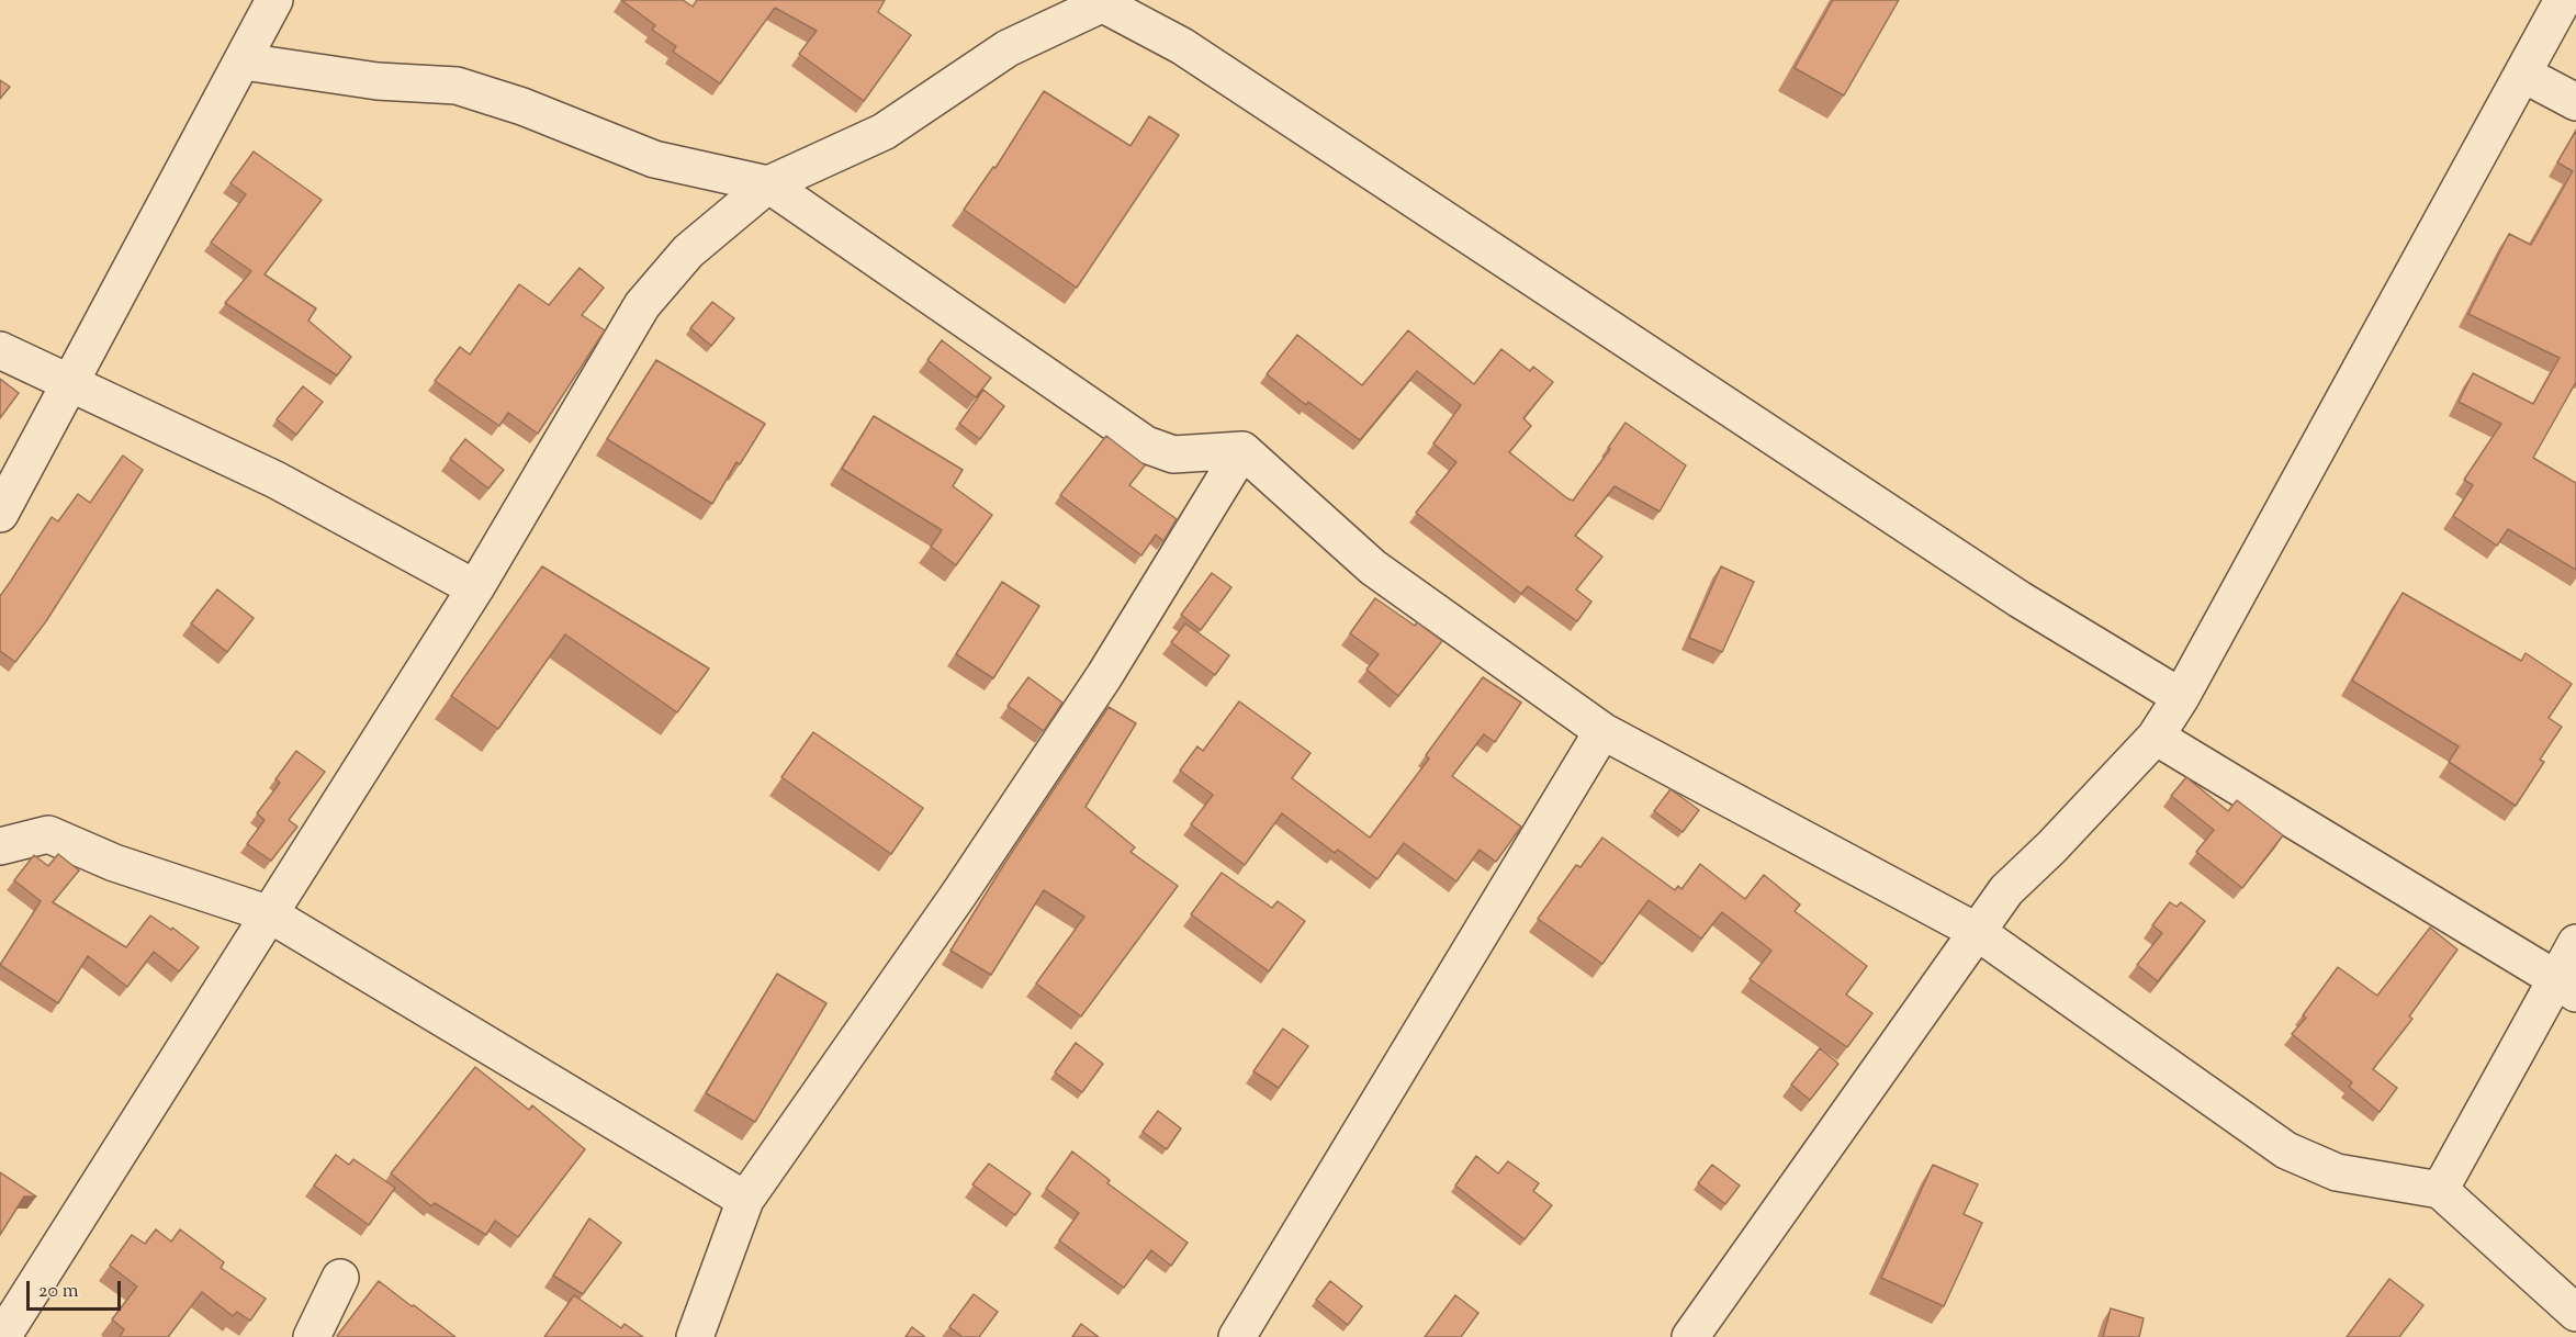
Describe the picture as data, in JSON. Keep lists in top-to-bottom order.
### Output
{
  "scale_bar": "20 m"
}
